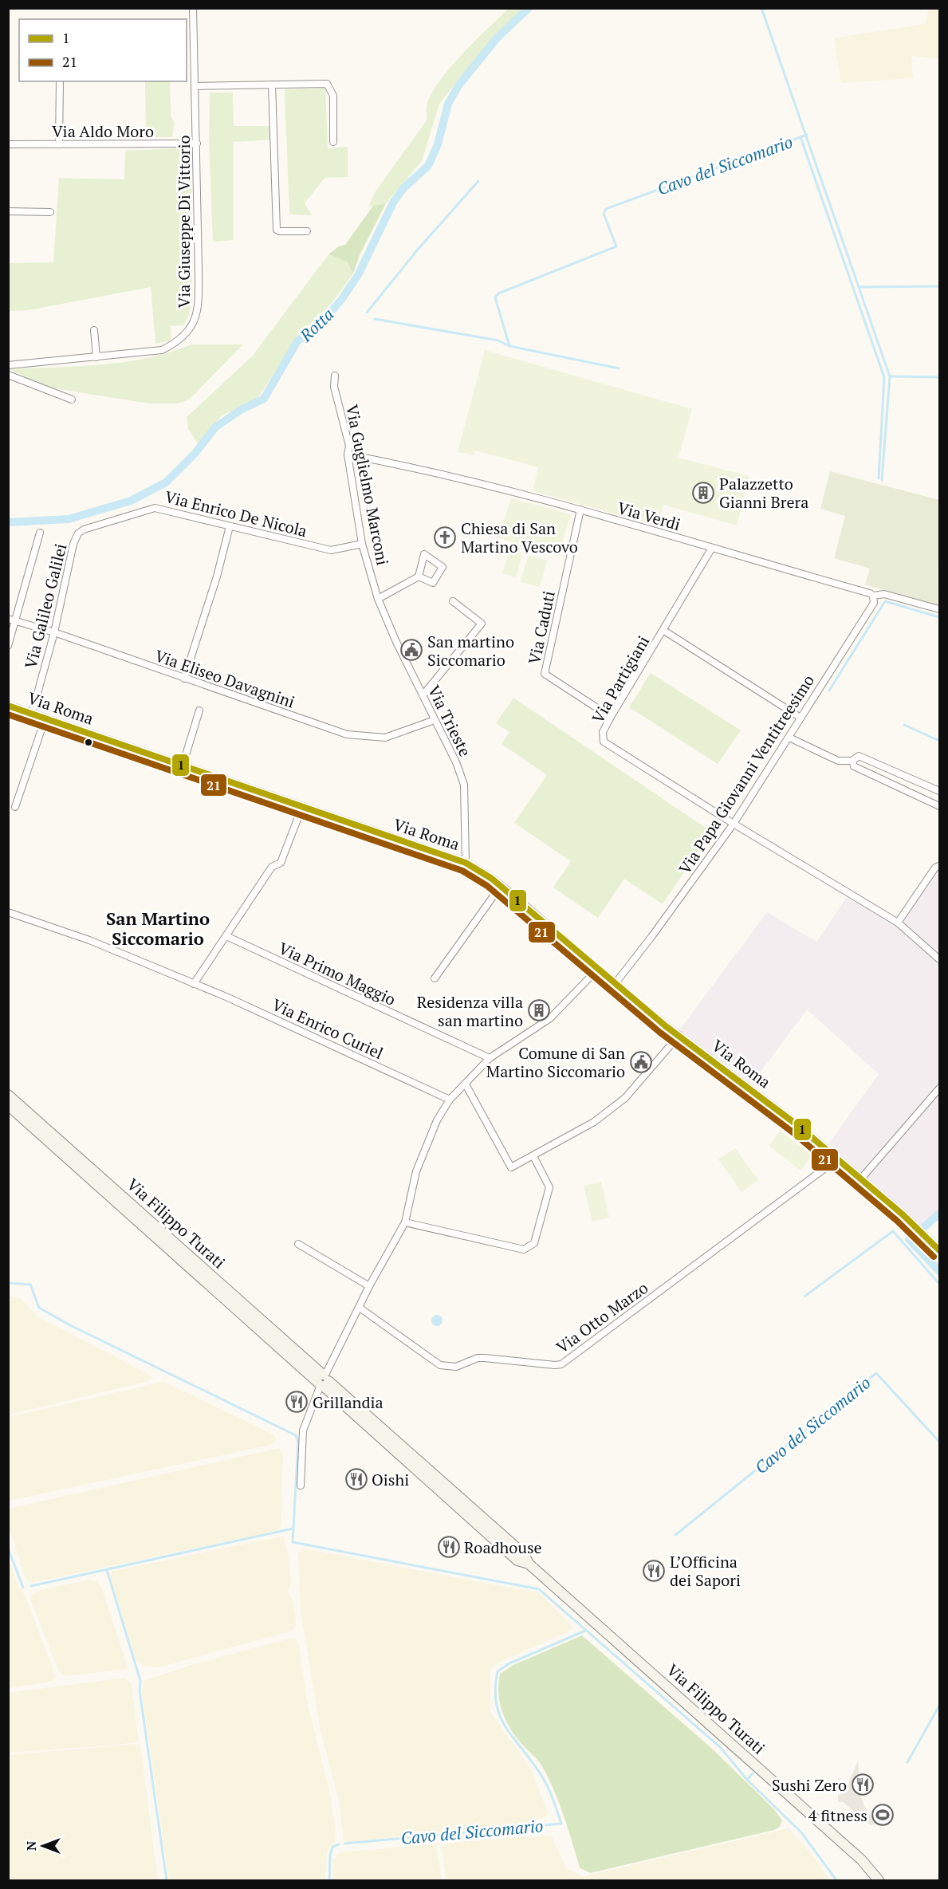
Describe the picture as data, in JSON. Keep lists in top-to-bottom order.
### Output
{
  "streets": {
    "main road": ["Via Filippo Turati"],
    "street": [
      "Via Aldo Moro",
      "Via Giuseppe Di Vittorio",
      "Via Guglielmo Marconi",
      "Via Enrico De Nicola",
      "Via Verdi",
      "Via Galileo Galilei",
      "Via Caduti",
      "Via Eliseo Davagnini",
      "Via Partigiani",
      "Via Roma",
      "Via Trieste",
      "Via Papa Giovanni Ventitreesimo",
      "Via Primo Maggio",
      "Via Enrico Curiel",
      "Via Otto Marzo"
    ]
  },
  "crossings": [
    ["Via Aldo Moro", "Via Giuseppe Di Vittorio"],
    ["Via Guglielmo Marconi", "Via Enrico De Nicola"],
    ["Via Guglielmo Marconi", "Via Verdi"],
    ["Via Guglielmo Marconi", "Via Trieste"],
    ["Via Enrico De Nicola", "Via Galileo Galilei"],
    ["Via Verdi", "Via Caduti"],
    ["Via Verdi", "Via Partigiani"],
    ["Via Verdi", "Via Papa Giovanni Ventitreesimo"],
    ["Via Galileo Galilei", "Via Eliseo Davagnini"],
    ["Via Galileo Galilei", "Via Roma"],
    ["Via Caduti", "Via Partigiani"],
    ["Via Eliseo Davagnini", "Via Trieste"],
    ["Via Partigiani", "Via Papa Giovanni Ventitreesimo"],
    ["Via Roma", "Via Trieste"],
    ["Via Roma", "Via Papa Giovanni Ventitreesimo"],
    ["Via Roma", "Via Otto Marzo"]
  ],
  "districts": ["San Martino Siccomario"],
  "water": ["Cavo del Siccomario", "Rotta"],
  "places": {
    "building": ["Palazzetto Gianni Brera", "Residenza villa san martino"],
    "church": ["Chiesa di San Martino Vescovo"],
    "public building": ["San martino Siccomario", "Comune di San Martino Siccomario"],
    "restaurant": [
      "Grillandia",
      "Oishi",
      "Roadhouse",
      "L’Officina dei Sapori",
      "Sushi Zero"
    ],
    "sports": ["4 fitness"]
  },
  "lines": ["transit line 1", "transit line 21"],
  "legend": ["1", "21"],
  "north": "left"
}
